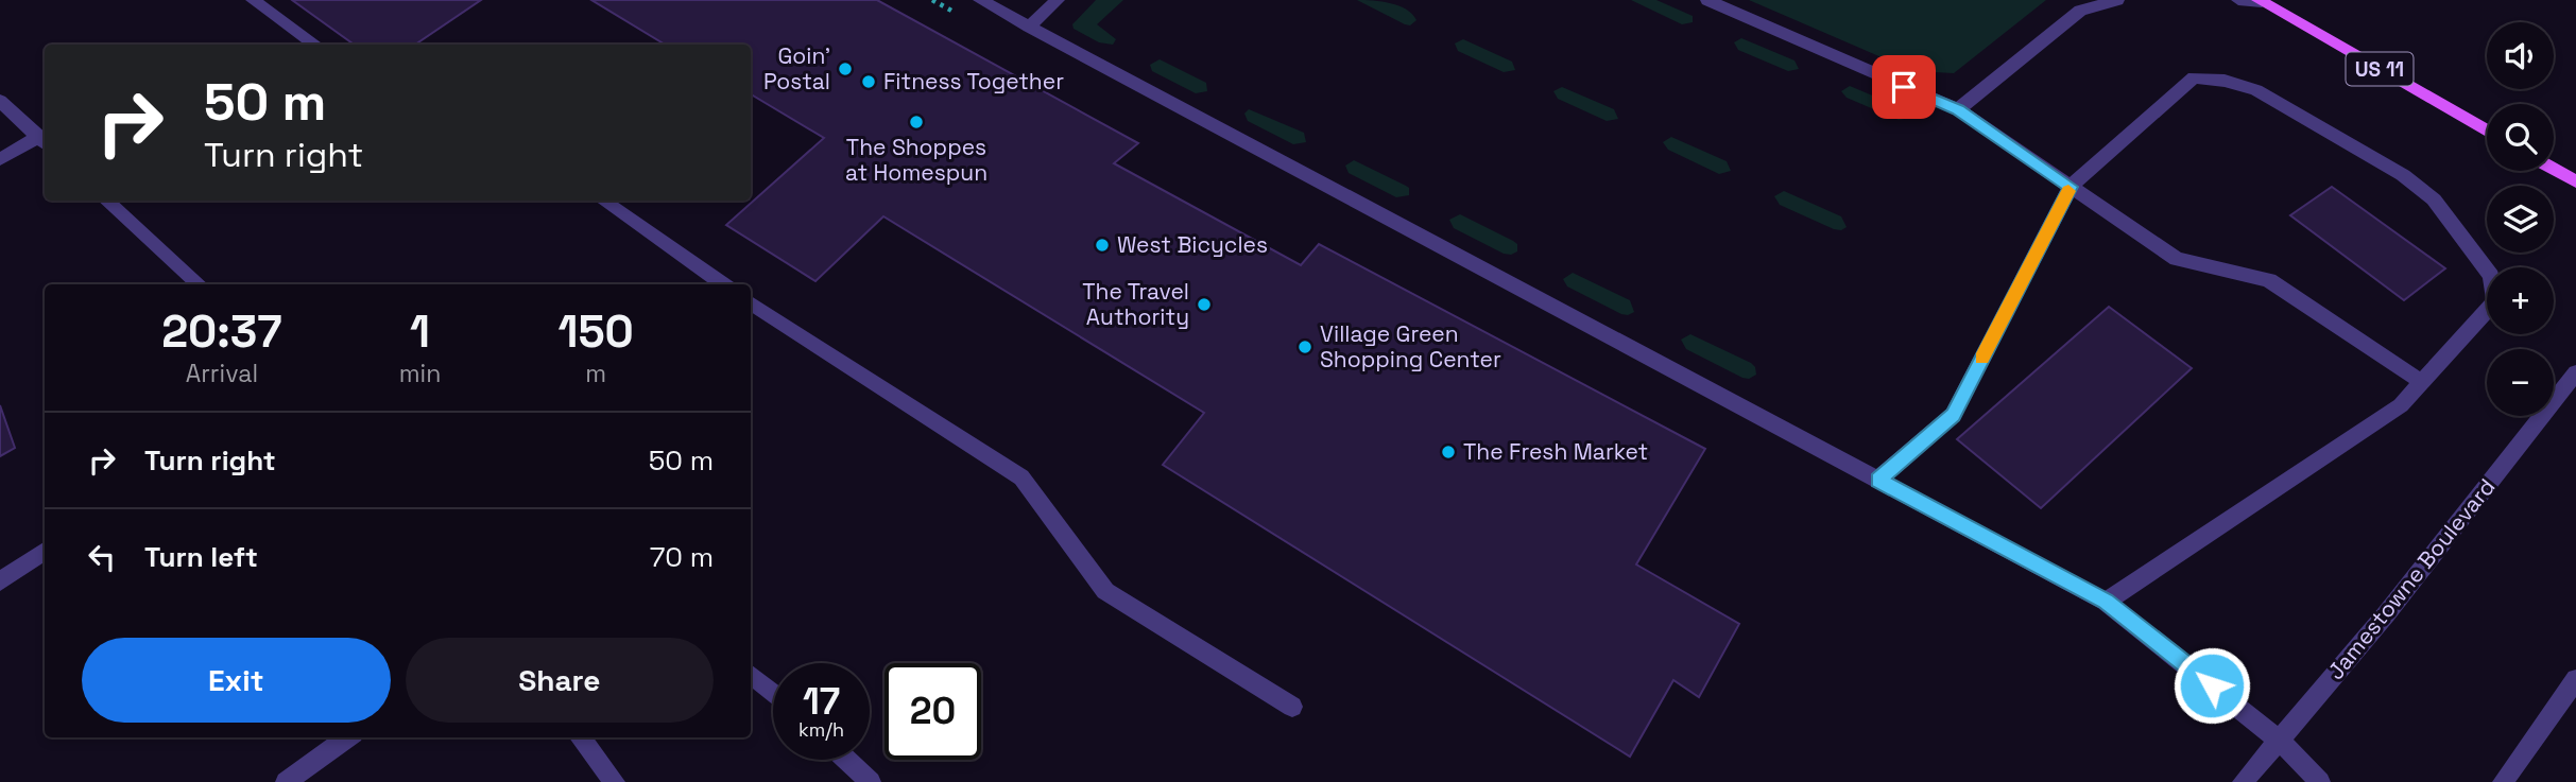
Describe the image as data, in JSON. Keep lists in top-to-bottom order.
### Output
{
  "streets": {
    "main road": ["US 11"],
    "street": ["Jamestowne Boulevard"]
  },
  "places": [
    "Goin' Postal",
    "Fitness Together",
    "The Shoppes at Homespun",
    "West Bicycles",
    "The Travel Authority",
    "Village Green Shopping Center",
    "The Fresh Market"
  ],
  "page": {
    "map_buttons": ["+", "−"],
    "turn": ["50 m", "Turn right"],
    "eta": [
      "20:37",
      "Arrival",
      "1",
      "min",
      "150",
      "m"
    ],
    "list": [
      {
        "name": "Turn right",
        "value": "50 m"
      },
      {
        "name": "Turn left",
        "value": "70 m"
      }
    ],
    "buttons": ["Exit", "Share"],
    "speed": "17 km/h",
    "limit": "20"
  }
}
